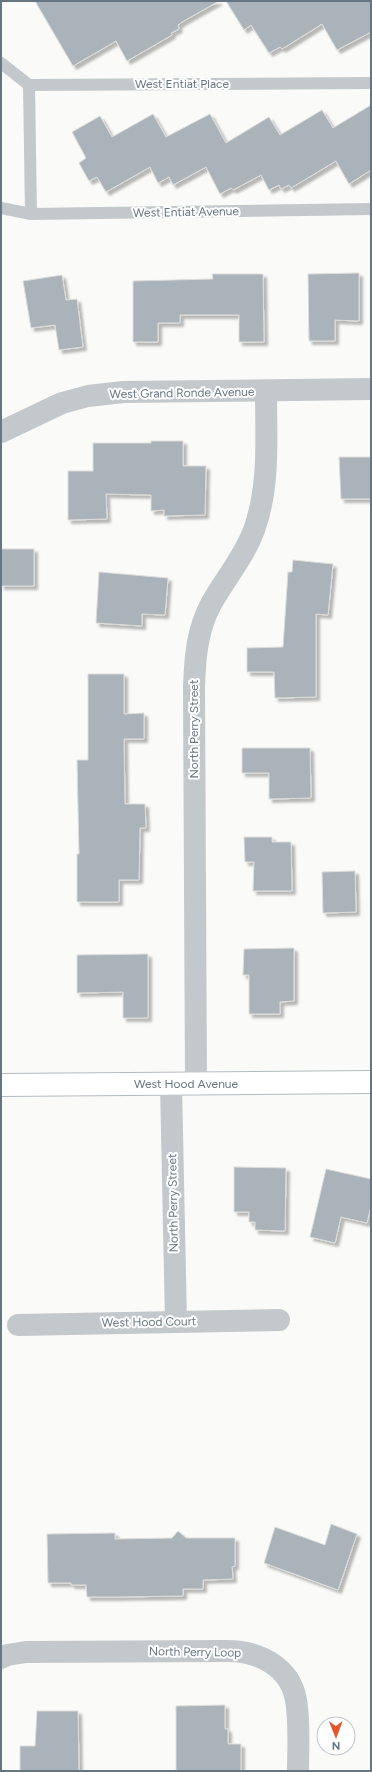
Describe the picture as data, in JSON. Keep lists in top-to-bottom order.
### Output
{
  "streets": {
    "street": [
      "West Grand Ronde Avenue",
      "North Perry Street",
      "West Hood Avenue",
      "West Hood Court",
      "North Perry Loop"
    ],
    "lane": ["West Entiat Place", "West Entiat Avenue"]
  },
  "crossings": [
    ["West Grand Ronde Avenue", "North Perry Street"],
    ["North Perry Street", "West Hood Avenue"],
    ["North Perry Street", "West Hood Court"]
  ],
  "north": "bottom"
}
